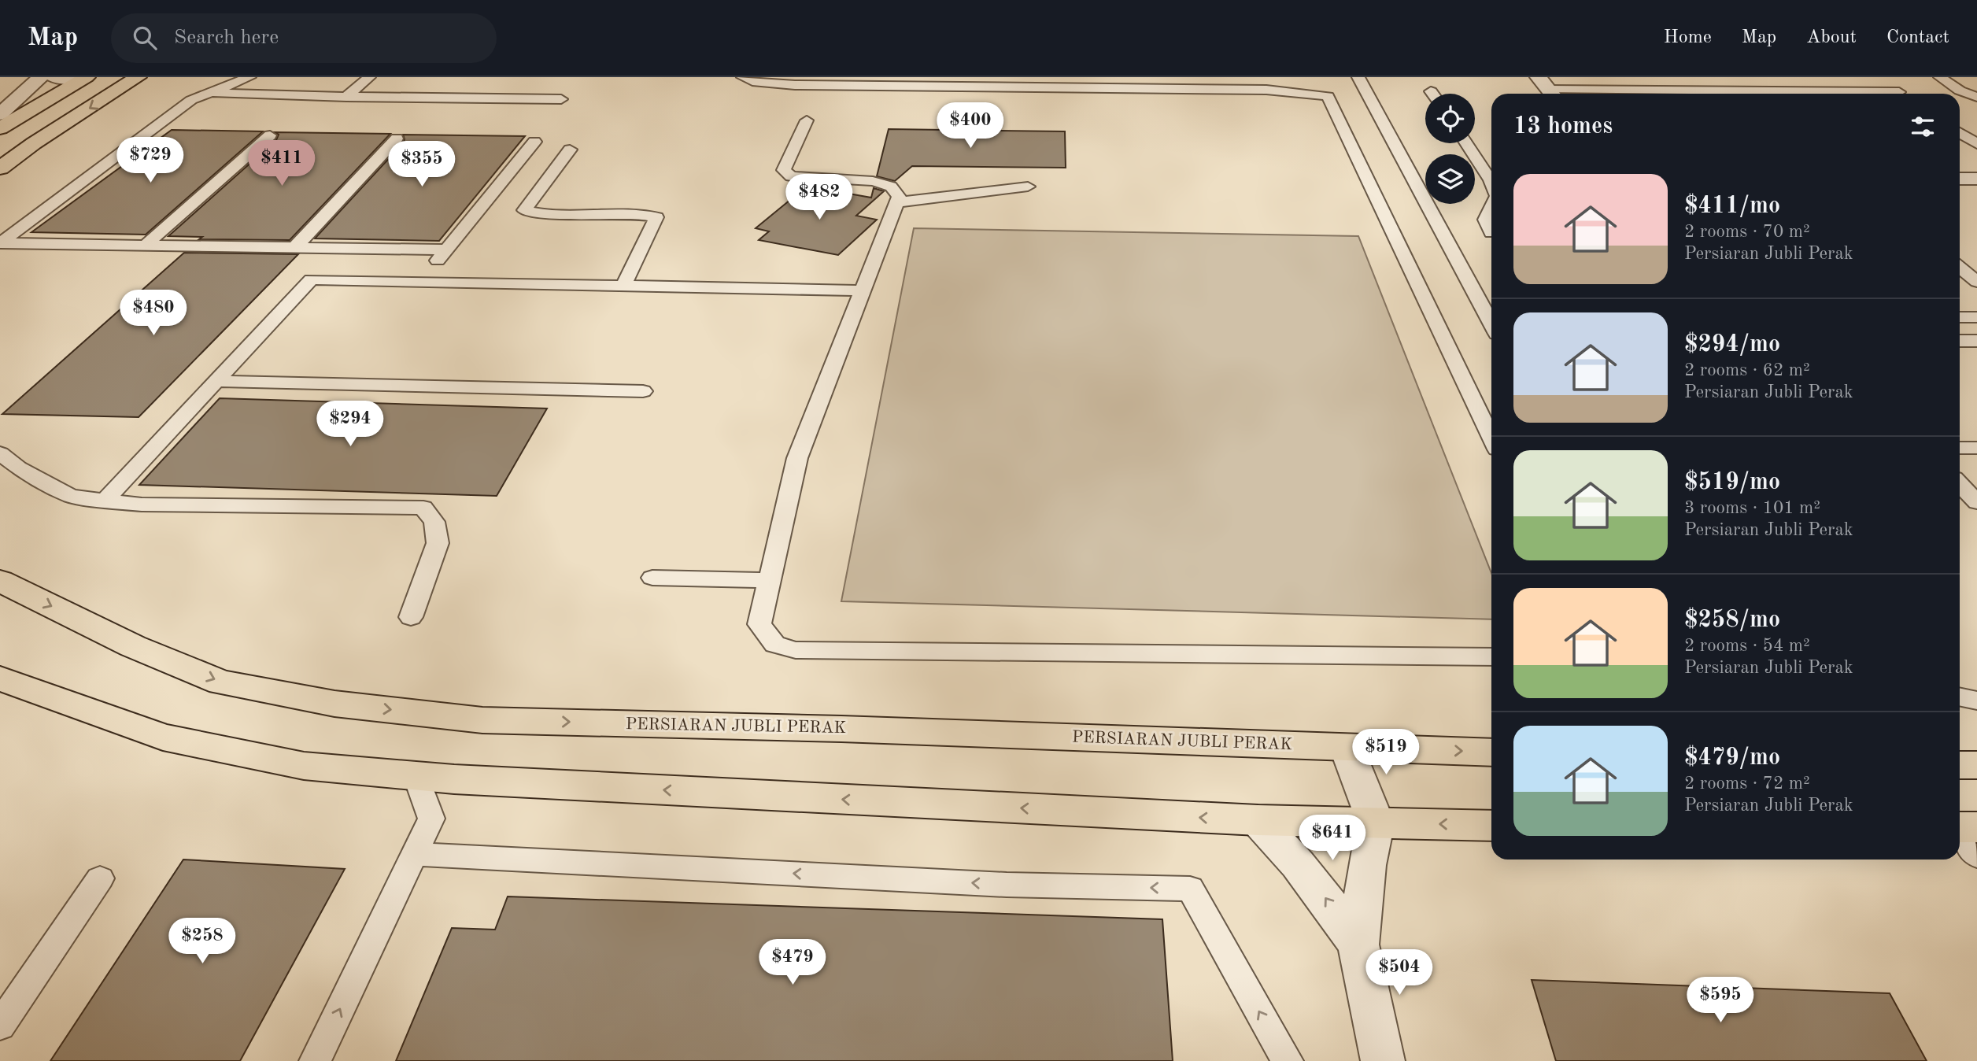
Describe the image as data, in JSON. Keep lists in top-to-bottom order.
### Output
{
  "streets": {
    "main road": ["PERSIARAN JUBLI PERAK"]
  },
  "page": {
    "header": "Map",
    "search": "Search here",
    "nav": [
      "Home",
      "Map",
      "About",
      "Contact"
    ],
    "heading": "13 homes",
    "price": [
      "$400",
      "$729",
      "$411",
      "$355",
      "$482",
      "$480",
      "$294",
      "$519",
      "$641",
      "$258",
      "$479",
      "$504",
      "$595"
    ],
    "list": [
      {
        "name": "$411/mo",
        "note": "2 rooms · 70 m² · Persiaran Jubli Perak"
      },
      {
        "name": "$294/mo",
        "note": "2 rooms · 62 m² · Persiaran Jubli Perak"
      },
      {
        "name": "$519/mo",
        "note": "3 rooms · 101 m² · Persiaran Jubli Perak"
      },
      {
        "name": "$258/mo",
        "note": "2 rooms · 54 m² · Persiaran Jubli Perak"
      },
      {
        "name": "$479/mo",
        "note": "2 rooms · 72 m² · Persiaran Jubli Perak"
      }
    ]
  }
}
